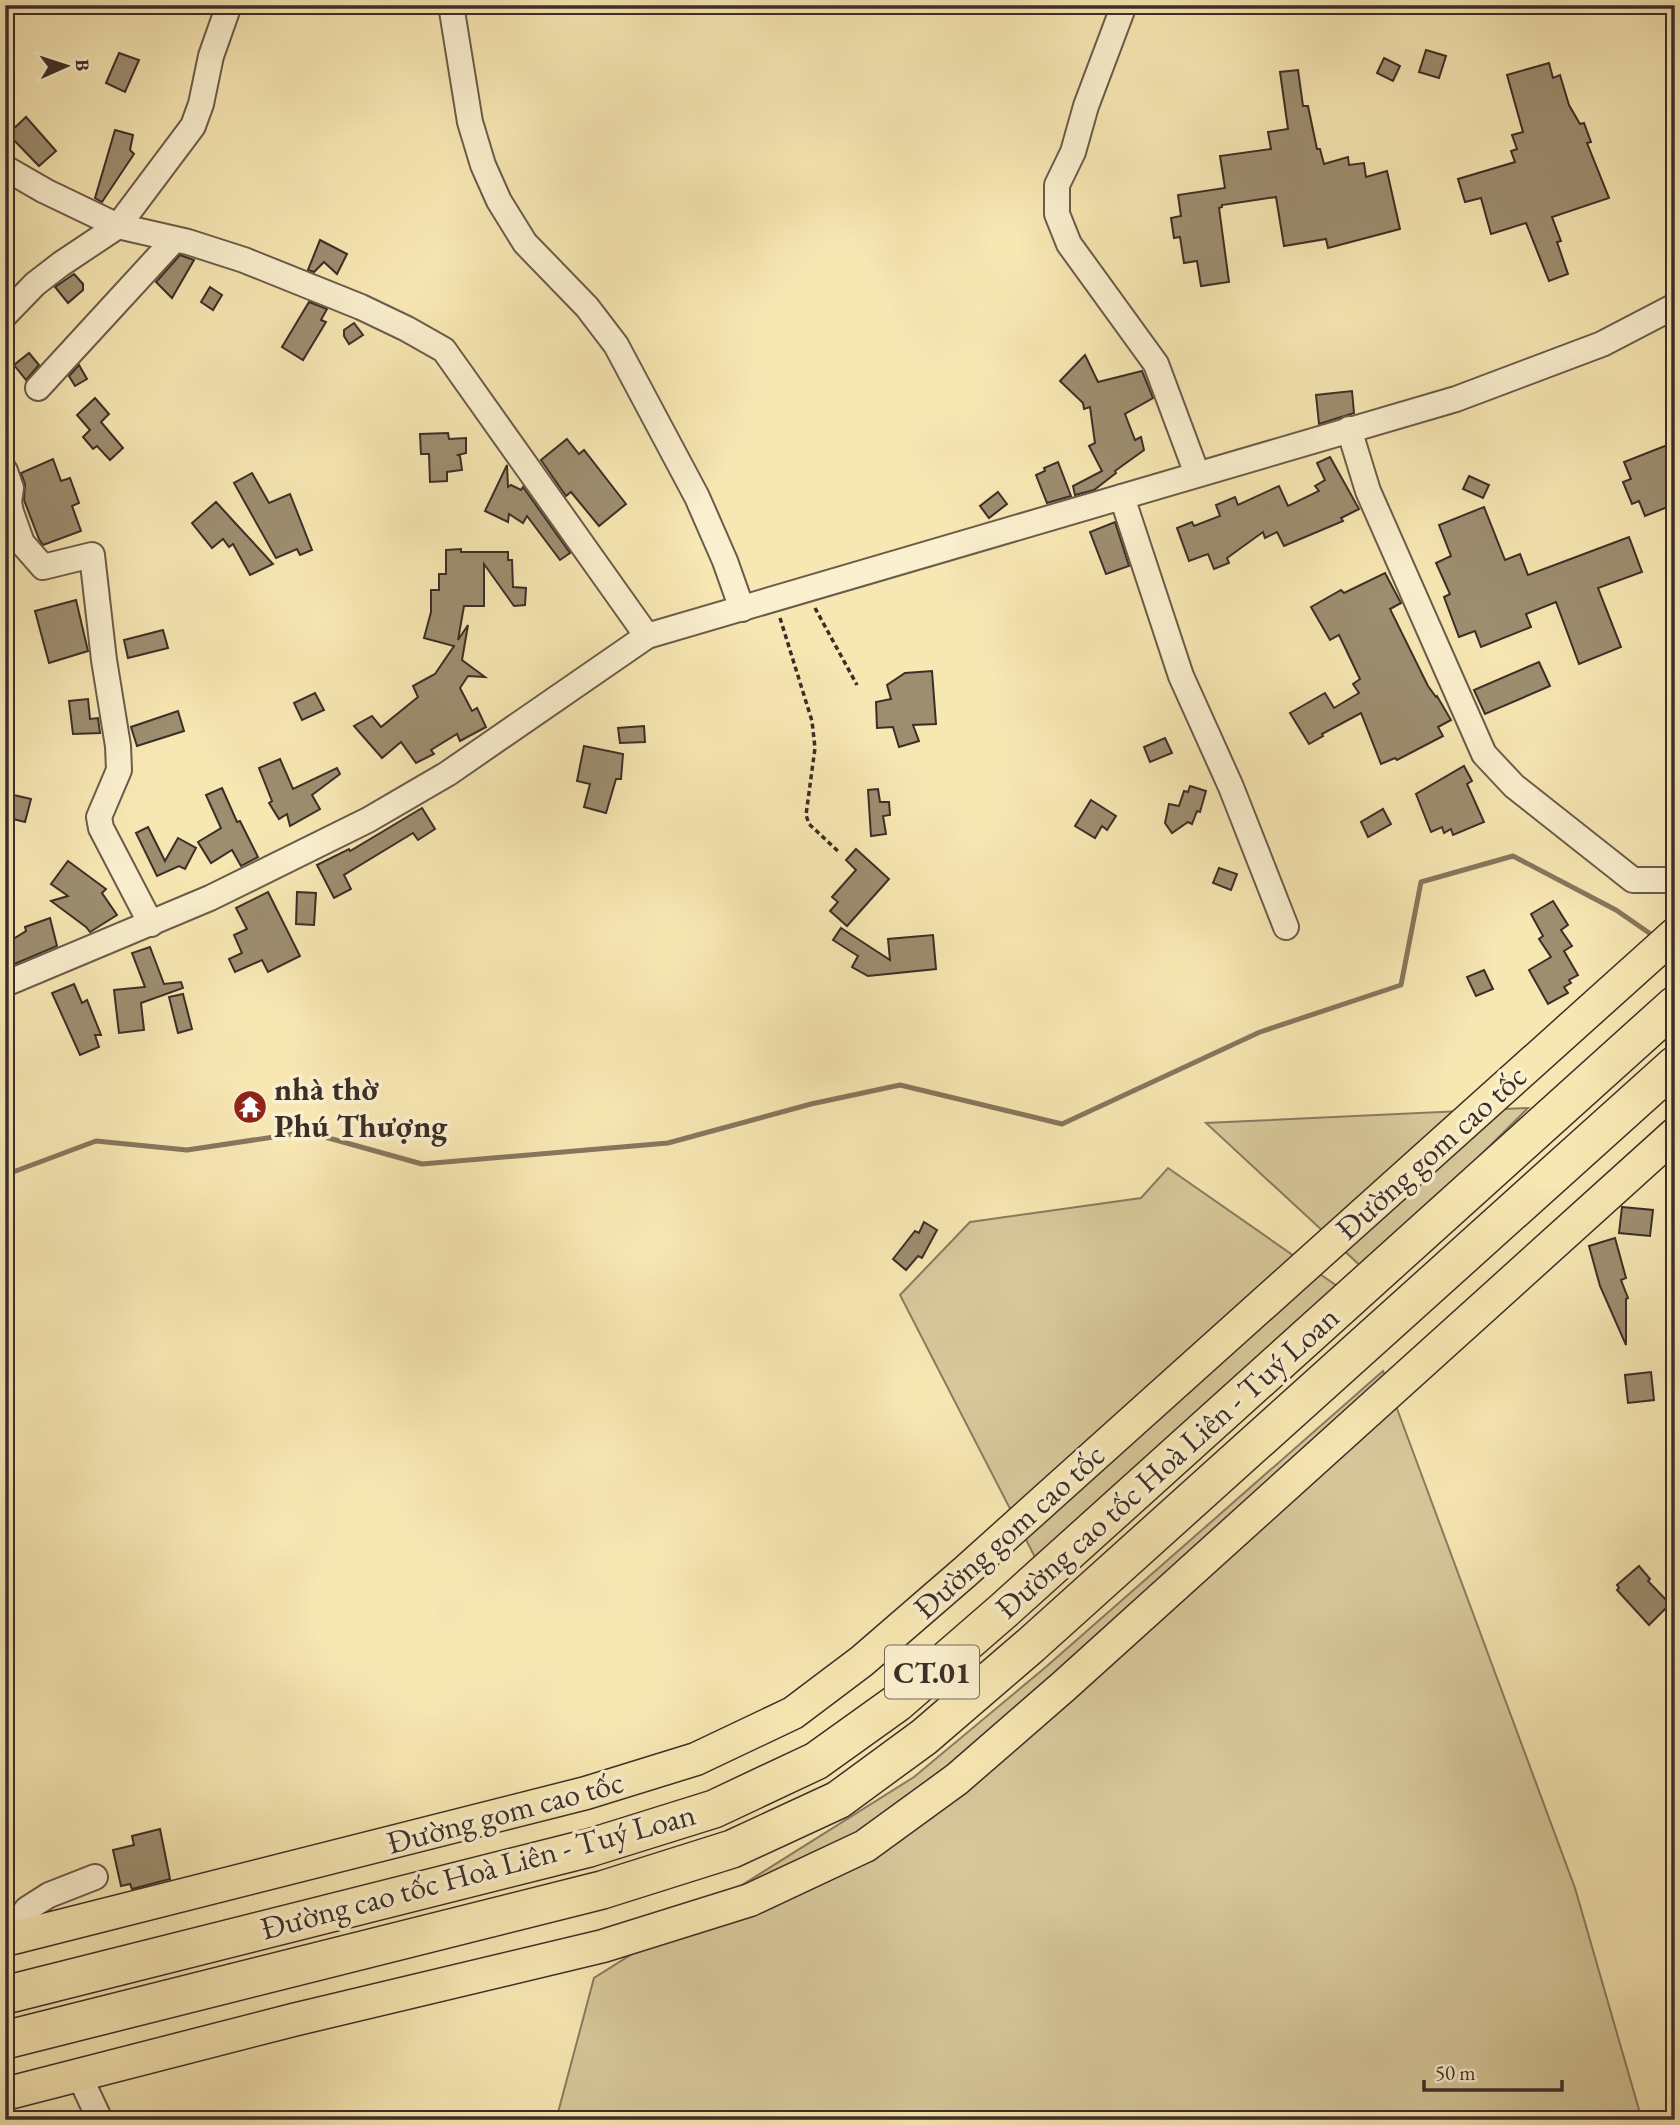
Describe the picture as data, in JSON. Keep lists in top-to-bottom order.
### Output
{
  "streets": {
    "highway": ["Đường cao tốc Hoà Liên - Tuý Loan", "CT.01"],
    "main road": ["Đường gom cao tốc"]
  },
  "places": {
    "temple": ["nhà thờ Phú Thượng"]
  },
  "scale_bar": "50 m",
  "north": "right"
}
